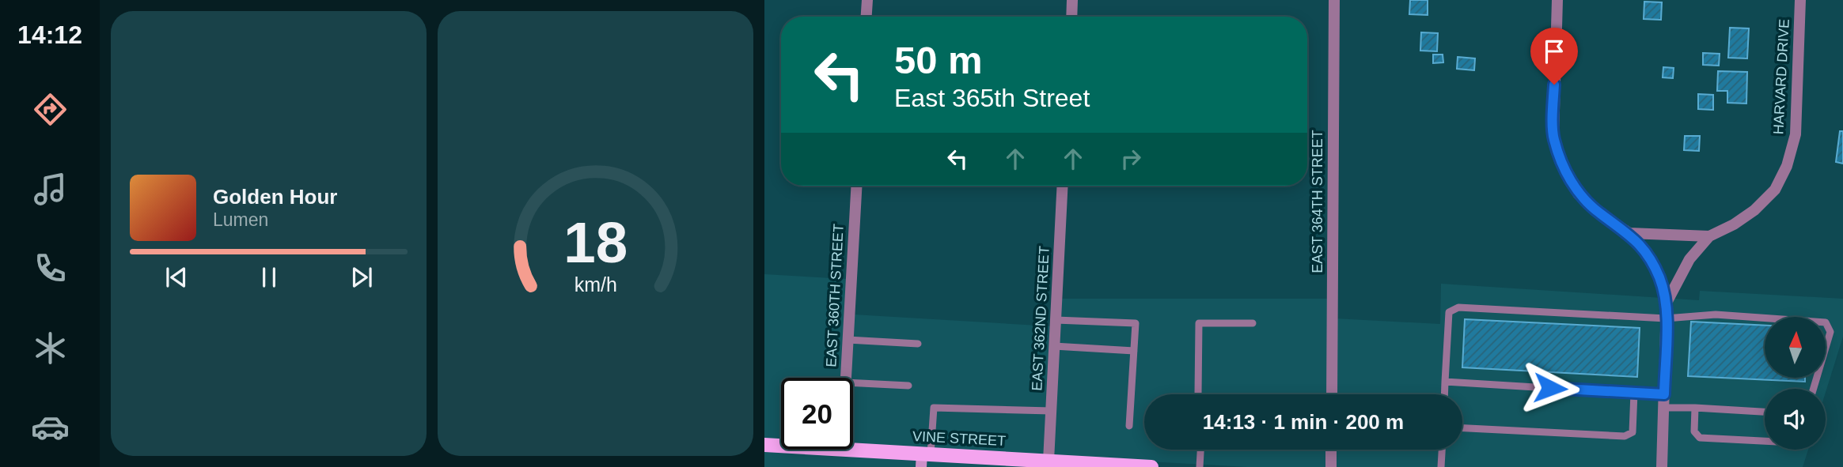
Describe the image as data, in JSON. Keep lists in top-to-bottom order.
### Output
{
  "streets": {
    "main road": ["VINE STREET"],
    "street": [
      "HARVARD DRIVE",
      "EAST 364TH STREET",
      "EAST 360TH STREET",
      "EAST 362ND STREET"
    ]
  },
  "crossings": [
    ["EAST 362ND STREET", "VINE STREET"]
  ],
  "north": "top",
  "page": {
    "tabs": "14:12",
    "turn": ["50 m", "East 365th Street"],
    "song": ["Golden Hour", "Lumen"],
    "limit": "20",
    "trip": "14:13 · 1 min · 200 m",
    "gauge": ["18", "km/h"]
  }
}
